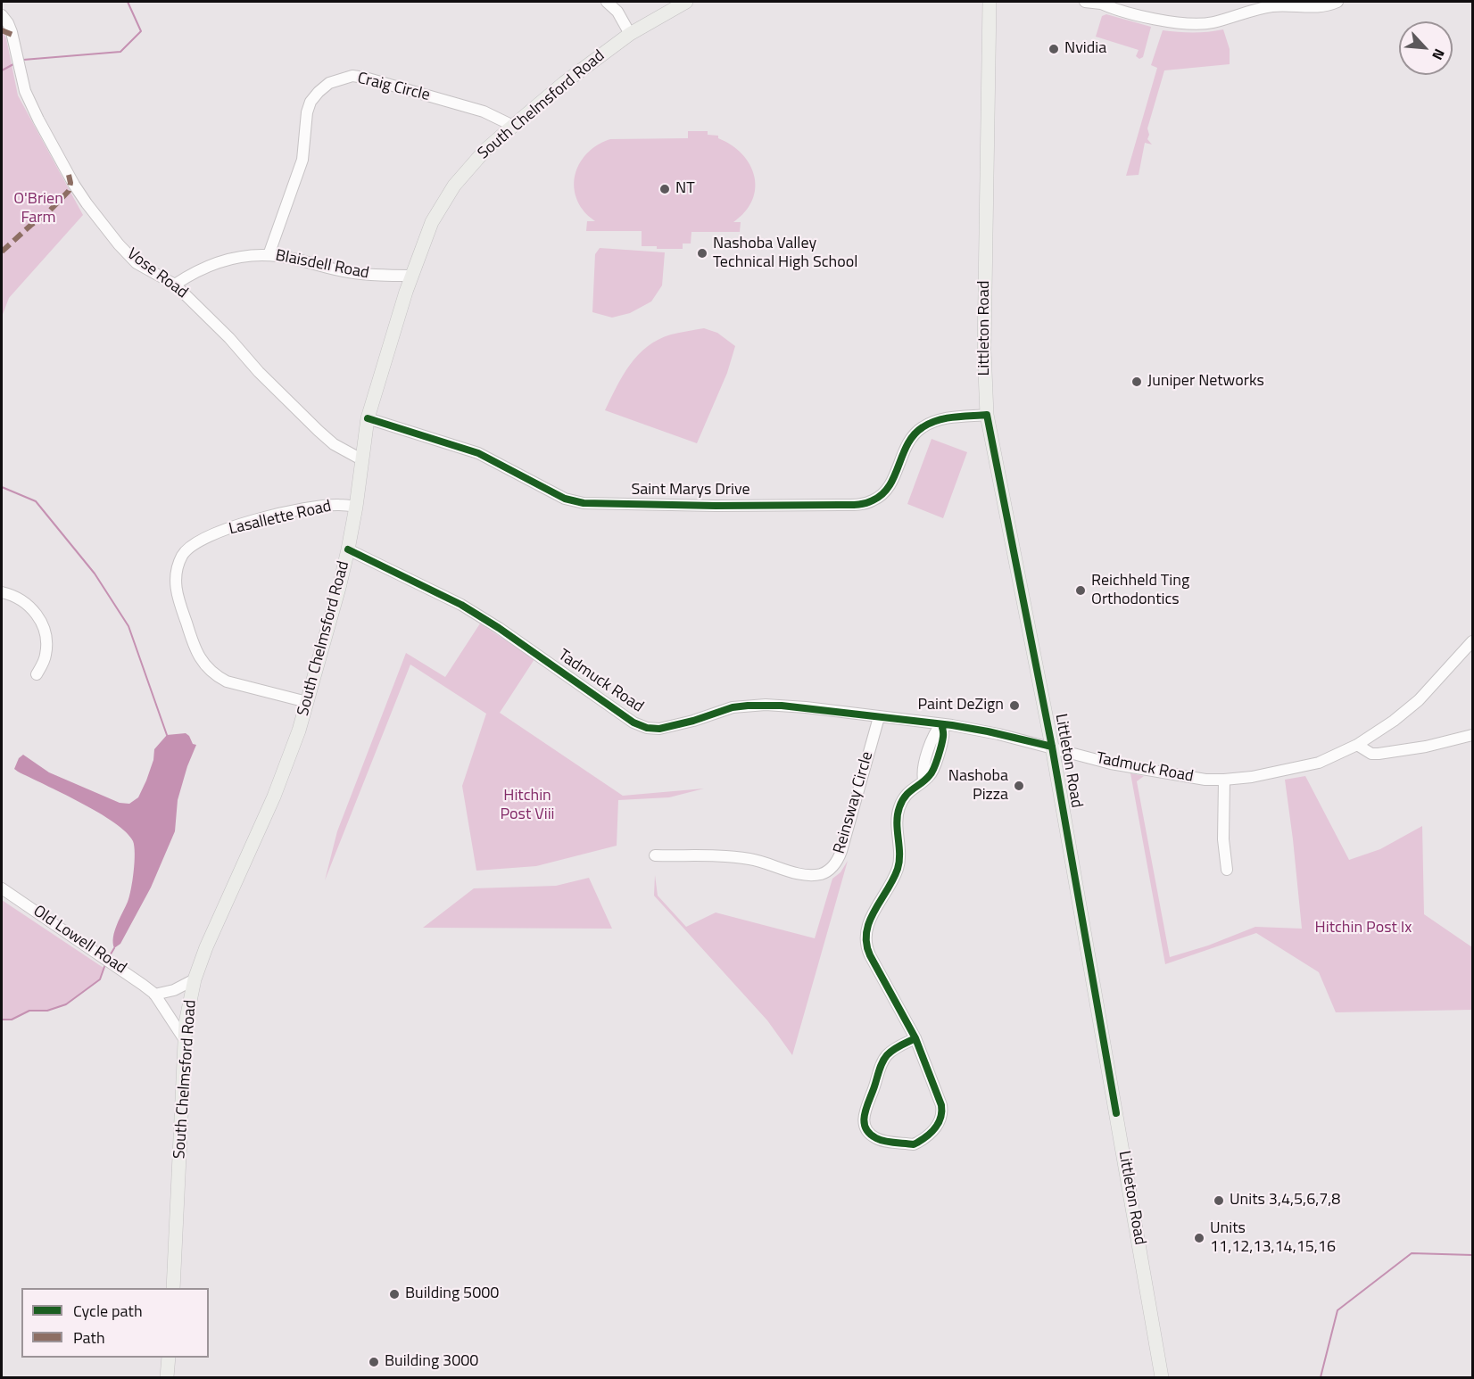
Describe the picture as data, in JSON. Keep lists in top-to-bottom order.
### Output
{
  "streets": {
    "main road": ["South Chelmsford Road", "Littleton Road"],
    "street": [
      "Craig Circle",
      "Blaisdell Road",
      "Vose Road",
      "Saint Marys Drive",
      "Lasallette Road",
      "Tadmuck Road",
      "Reinsway Circle",
      "Old Lowell Road"
    ]
  },
  "crossings": [
    ["Craig Circle", "South Chelmsford Road"],
    ["Craig Circle", "Blaisdell Road"],
    ["South Chelmsford Road", "Blaisdell Road"],
    ["South Chelmsford Road", "Vose Road"],
    ["South Chelmsford Road", "Saint Marys Drive"],
    ["South Chelmsford Road", "Lasallette Road"],
    ["South Chelmsford Road", "Tadmuck Road"],
    ["South Chelmsford Road", "Old Lowell Road"],
    ["Blaisdell Road", "Vose Road"],
    ["Littleton Road", "Saint Marys Drive"],
    ["Littleton Road", "Tadmuck Road"],
    ["Tadmuck Road", "Reinsway Circle"]
  ],
  "parks": ["O'Brien Farm", "Hitchin Post Viii", "Hitchin Post Ix"],
  "places": [
    "Nvidia",
    "NT",
    "Nashoba Valley Technical High School",
    "Juniper Networks",
    "Reichheld Ting Orthodontics",
    "Paint DeZign",
    "Nashoba Pizza",
    "Units 3,4,5,6,7,8",
    "Units 11,12,13,14,15,16",
    "Building 5000",
    "Building 3000"
  ],
  "legend": ["Cycle path", "Path"],
  "north": "bottom right"
}
